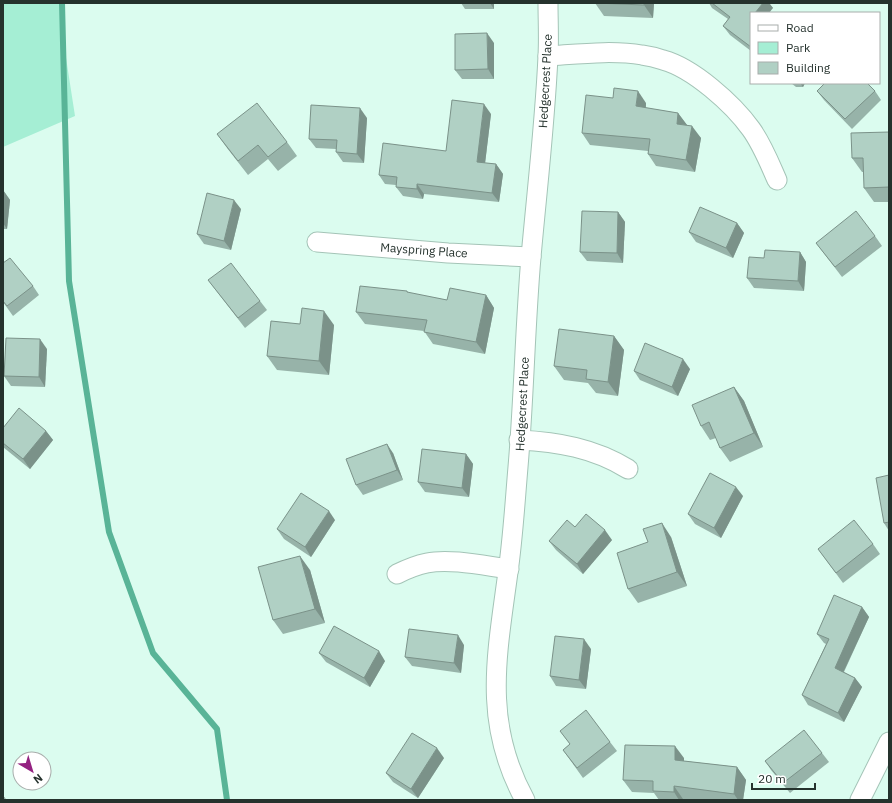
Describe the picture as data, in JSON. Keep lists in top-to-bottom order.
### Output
{
  "streets": {
    "street": ["Hedgecrest Place", "Mayspring Place"]
  },
  "crossings": [
    ["Hedgecrest Place", "Mayspring Place"]
  ],
  "legend": ["Road", "Park", "Building"],
  "scale_bar": "20 m",
  "north": "bottom right"
}
